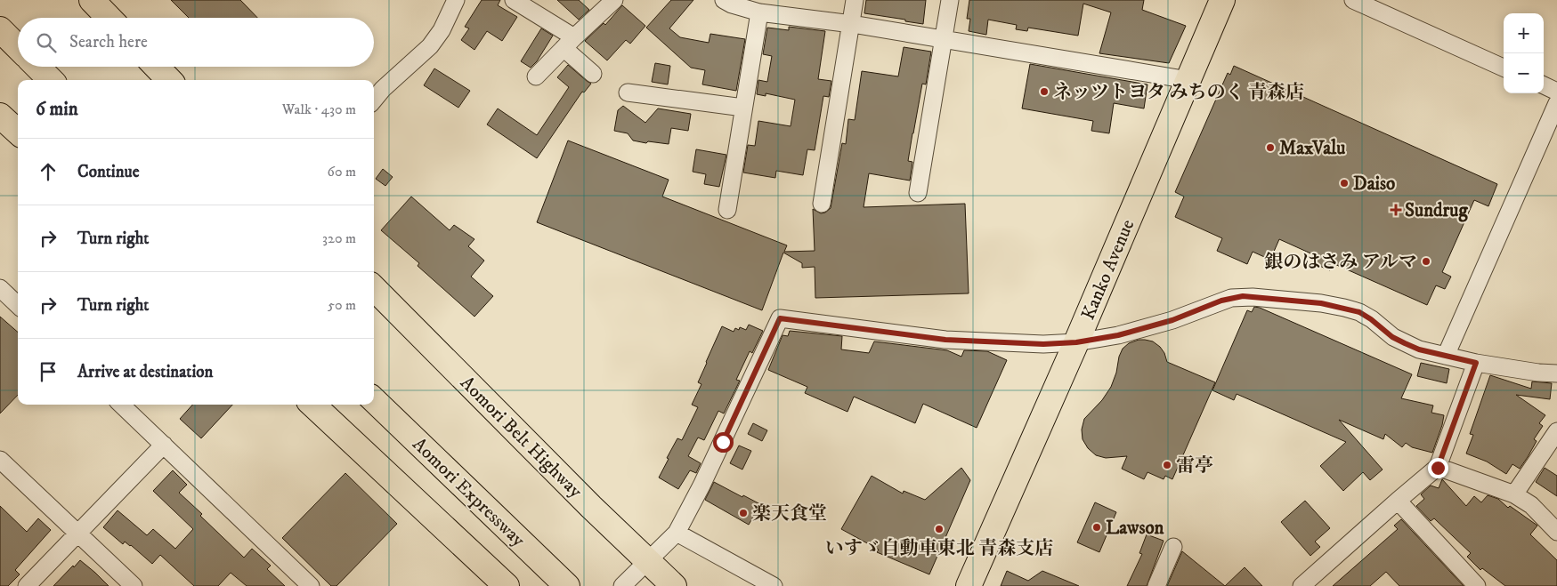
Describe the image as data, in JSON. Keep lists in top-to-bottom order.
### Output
{
  "streets": {
    "highway": ["Kanko Avenue", "Aomori Belt Highway", "Aomori Expressway"]
  },
  "places": {
    "other": [
      "ネッツトヨタ みちのく 青森店",
      "MaxValu",
      "Daiso",
      "銀のはさみ アルマ",
      "雷亭",
      "楽天食堂",
      "Lawson",
      "いすゞ自動車東北 青森支店"
    ],
    "health": ["Sundrug"]
  },
  "page": {
    "map_buttons": ["+", "−"],
    "search": "Search here",
    "heading": ["6 min", "Walk · 430 m"],
    "list": [
      ["Continue", "60 m"],
      ["Turn right", "320 m"],
      ["Turn right", "50 m"],
      "Arrive at destination"
    ]
  }
}
